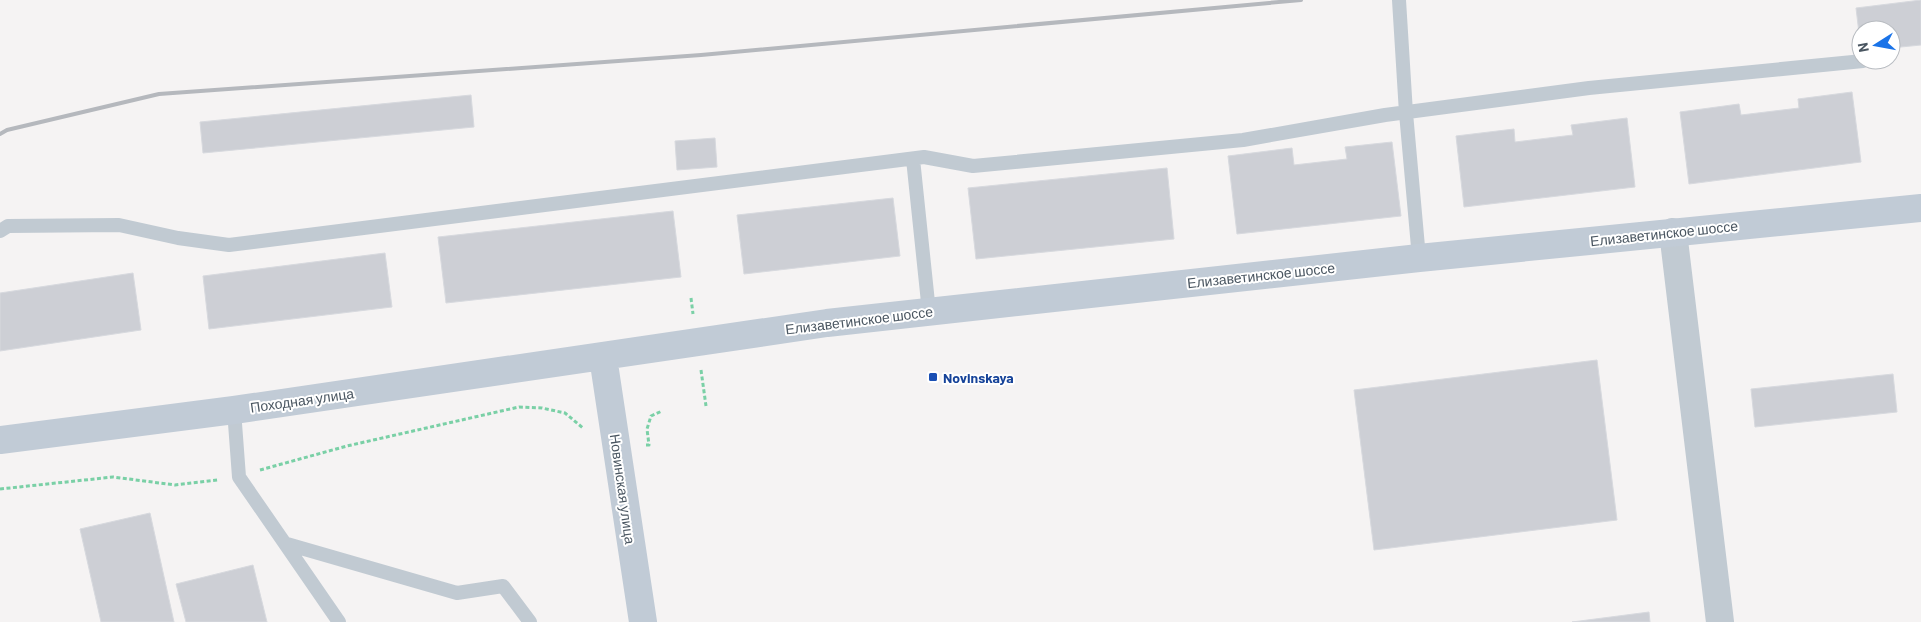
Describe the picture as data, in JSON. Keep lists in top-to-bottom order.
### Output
{
  "streets": {
    "main road": ["Елизаветинское шоссе", "Походная улица", "Новинская улица"]
  },
  "crossings": [
    ["Елизаветинское шоссе", "Походная улица"],
    ["Елизаветинское шоссе", "Новинская улица"],
    ["Походная улица", "Новинская улица"]
  ],
  "places": {
    "transit": ["Novinskaya"]
  },
  "north": "left"
}
